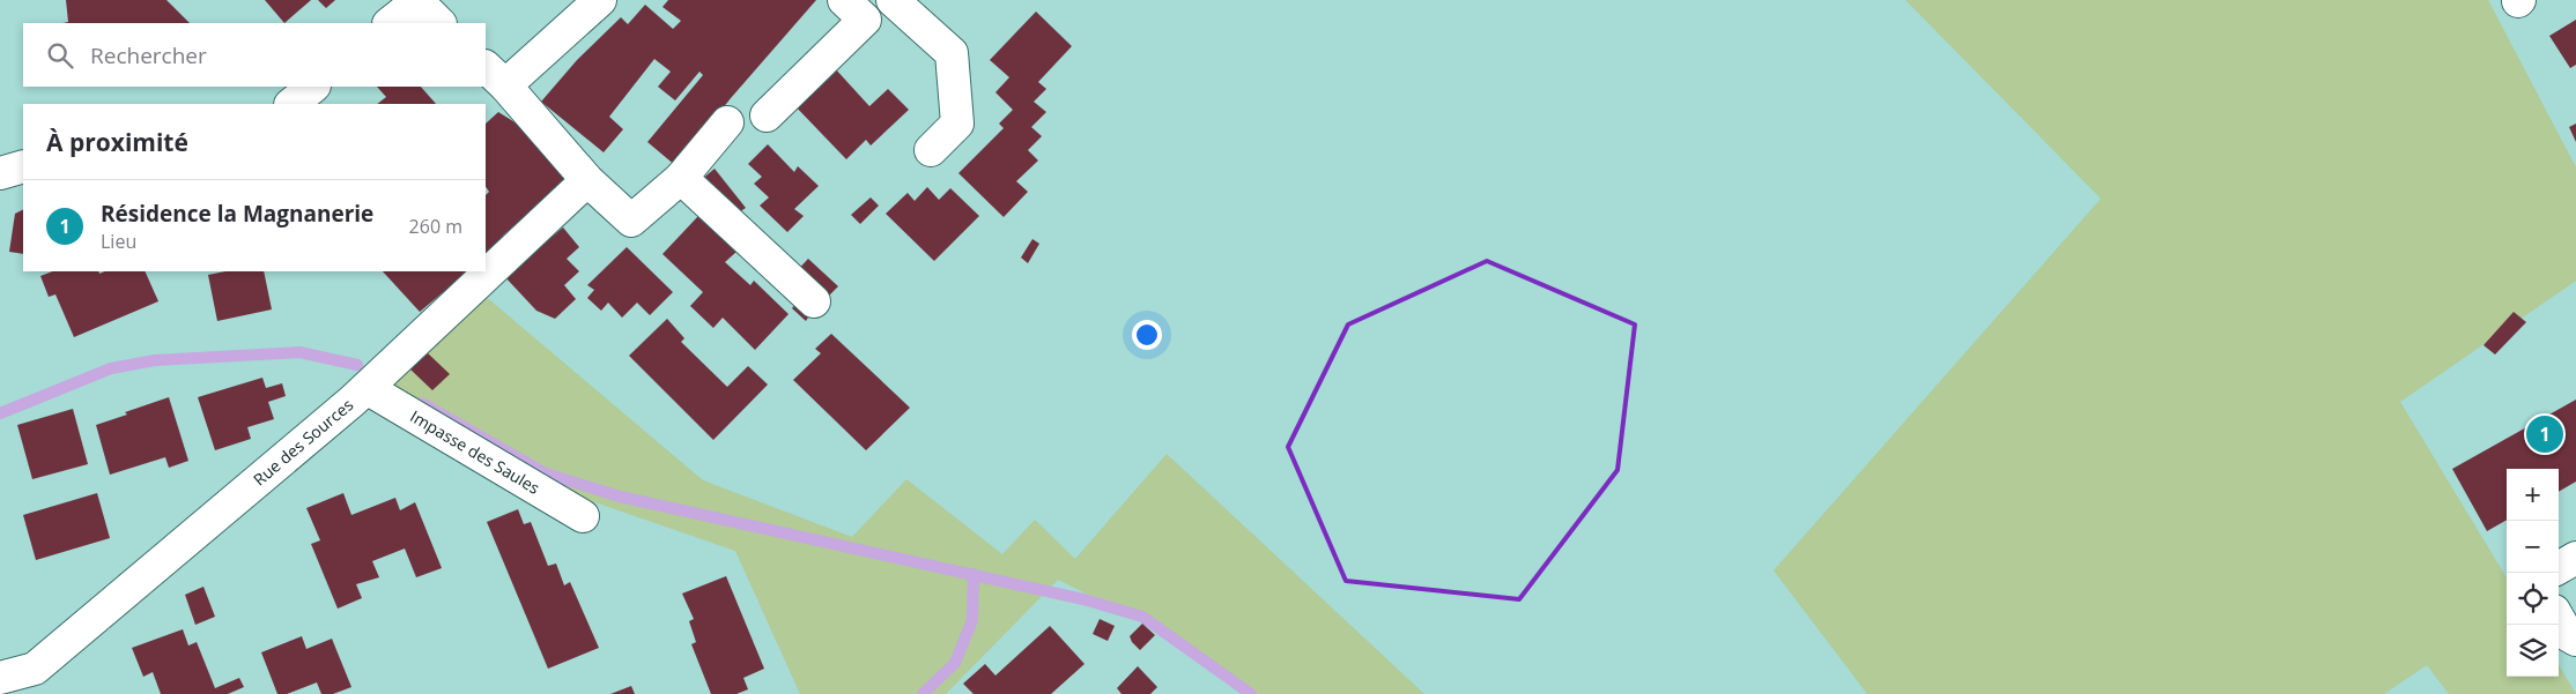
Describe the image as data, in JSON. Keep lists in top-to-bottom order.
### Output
{
  "streets": {
    "street": ["Rue des Sources", "Impasse des Saules"]
  },
  "crossings": [
    ["Rue des Sources", "Impasse des Saules"]
  ],
  "page": {
    "search": "Rechercher",
    "heading": "À proximité",
    "list": [
      {
        "mark": "1",
        "name": "Résidence la Magnanerie",
        "note": "Lieu",
        "value": "260 m"
      }
    ],
    "pins": "1",
    "map_buttons": ["+", "−"]
  }
}
